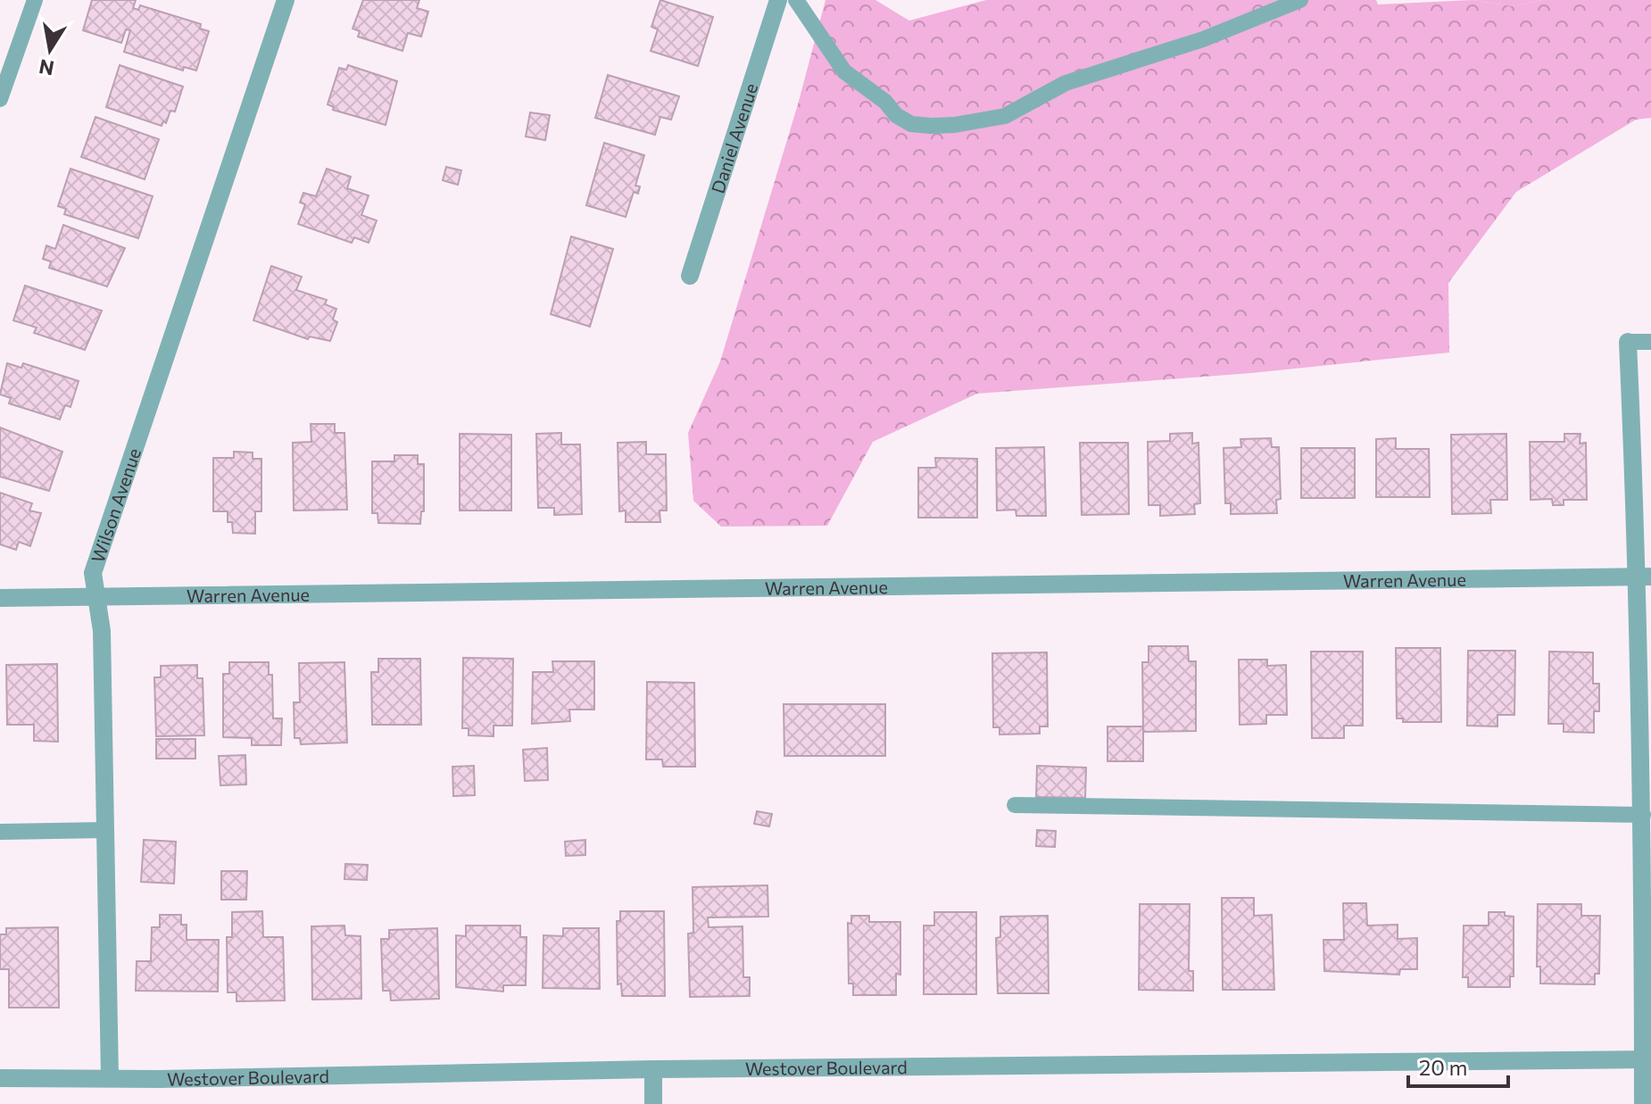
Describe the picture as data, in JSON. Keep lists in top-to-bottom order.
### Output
{
  "streets": {
    "street": [
      "Daniel Avenue",
      "Wilson Avenue",
      "Warren Avenue",
      "Westover Boulevard"
    ]
  },
  "crossings": [
    ["Wilson Avenue", "Warren Avenue"],
    ["Wilson Avenue", "Westover Boulevard"]
  ],
  "scale_bar": "20 m",
  "north": "bottom"
}
